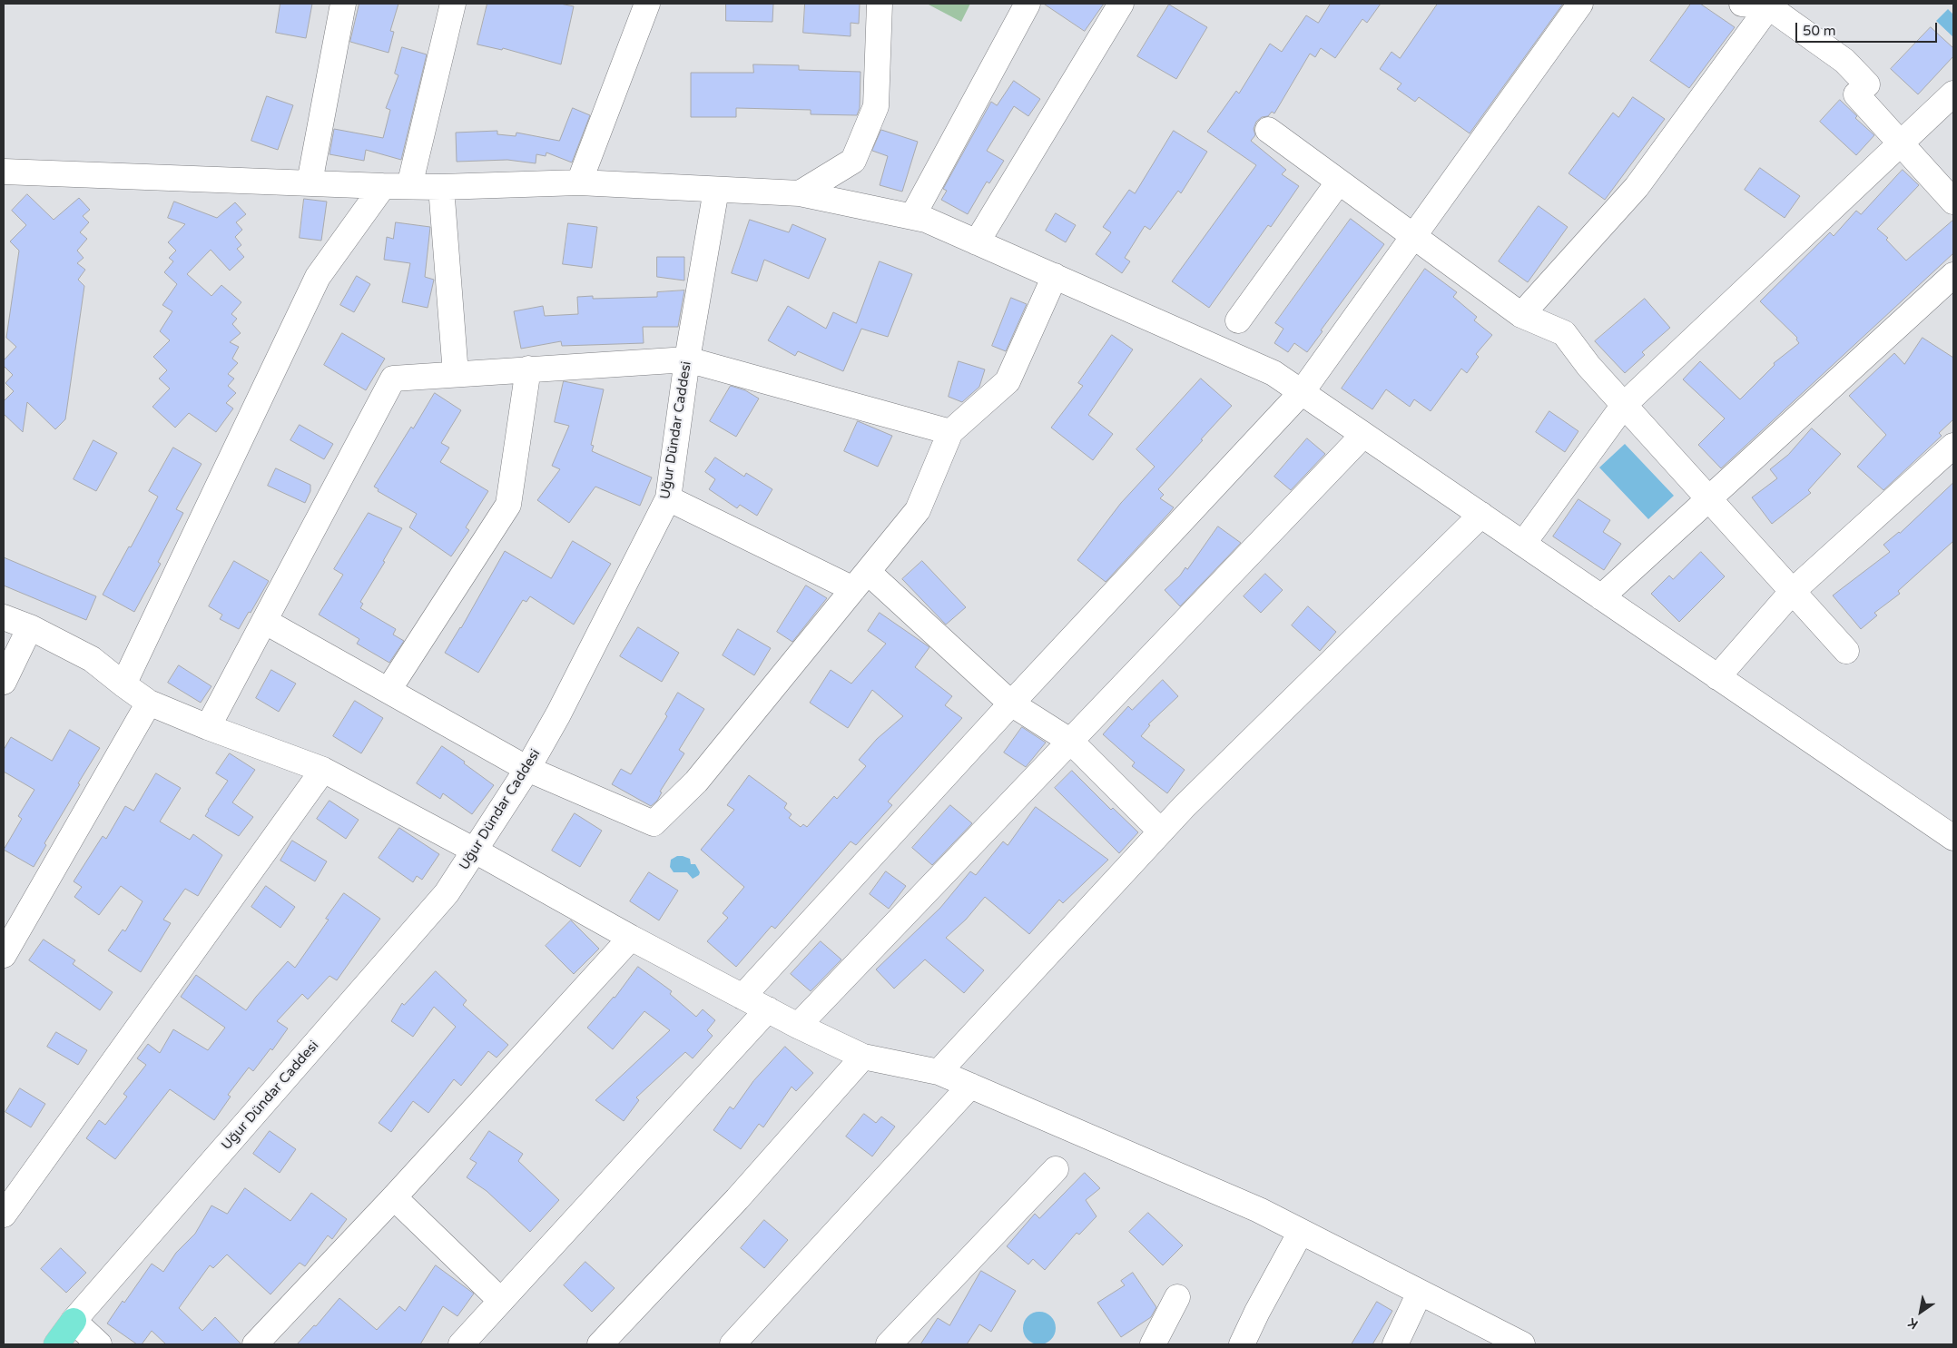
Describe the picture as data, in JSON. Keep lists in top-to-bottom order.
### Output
{
  "streets": {
    "street": ["Uğur Dündar Caddesi"]
  },
  "scale_bar": "50 m",
  "north": "bottom left"
}
